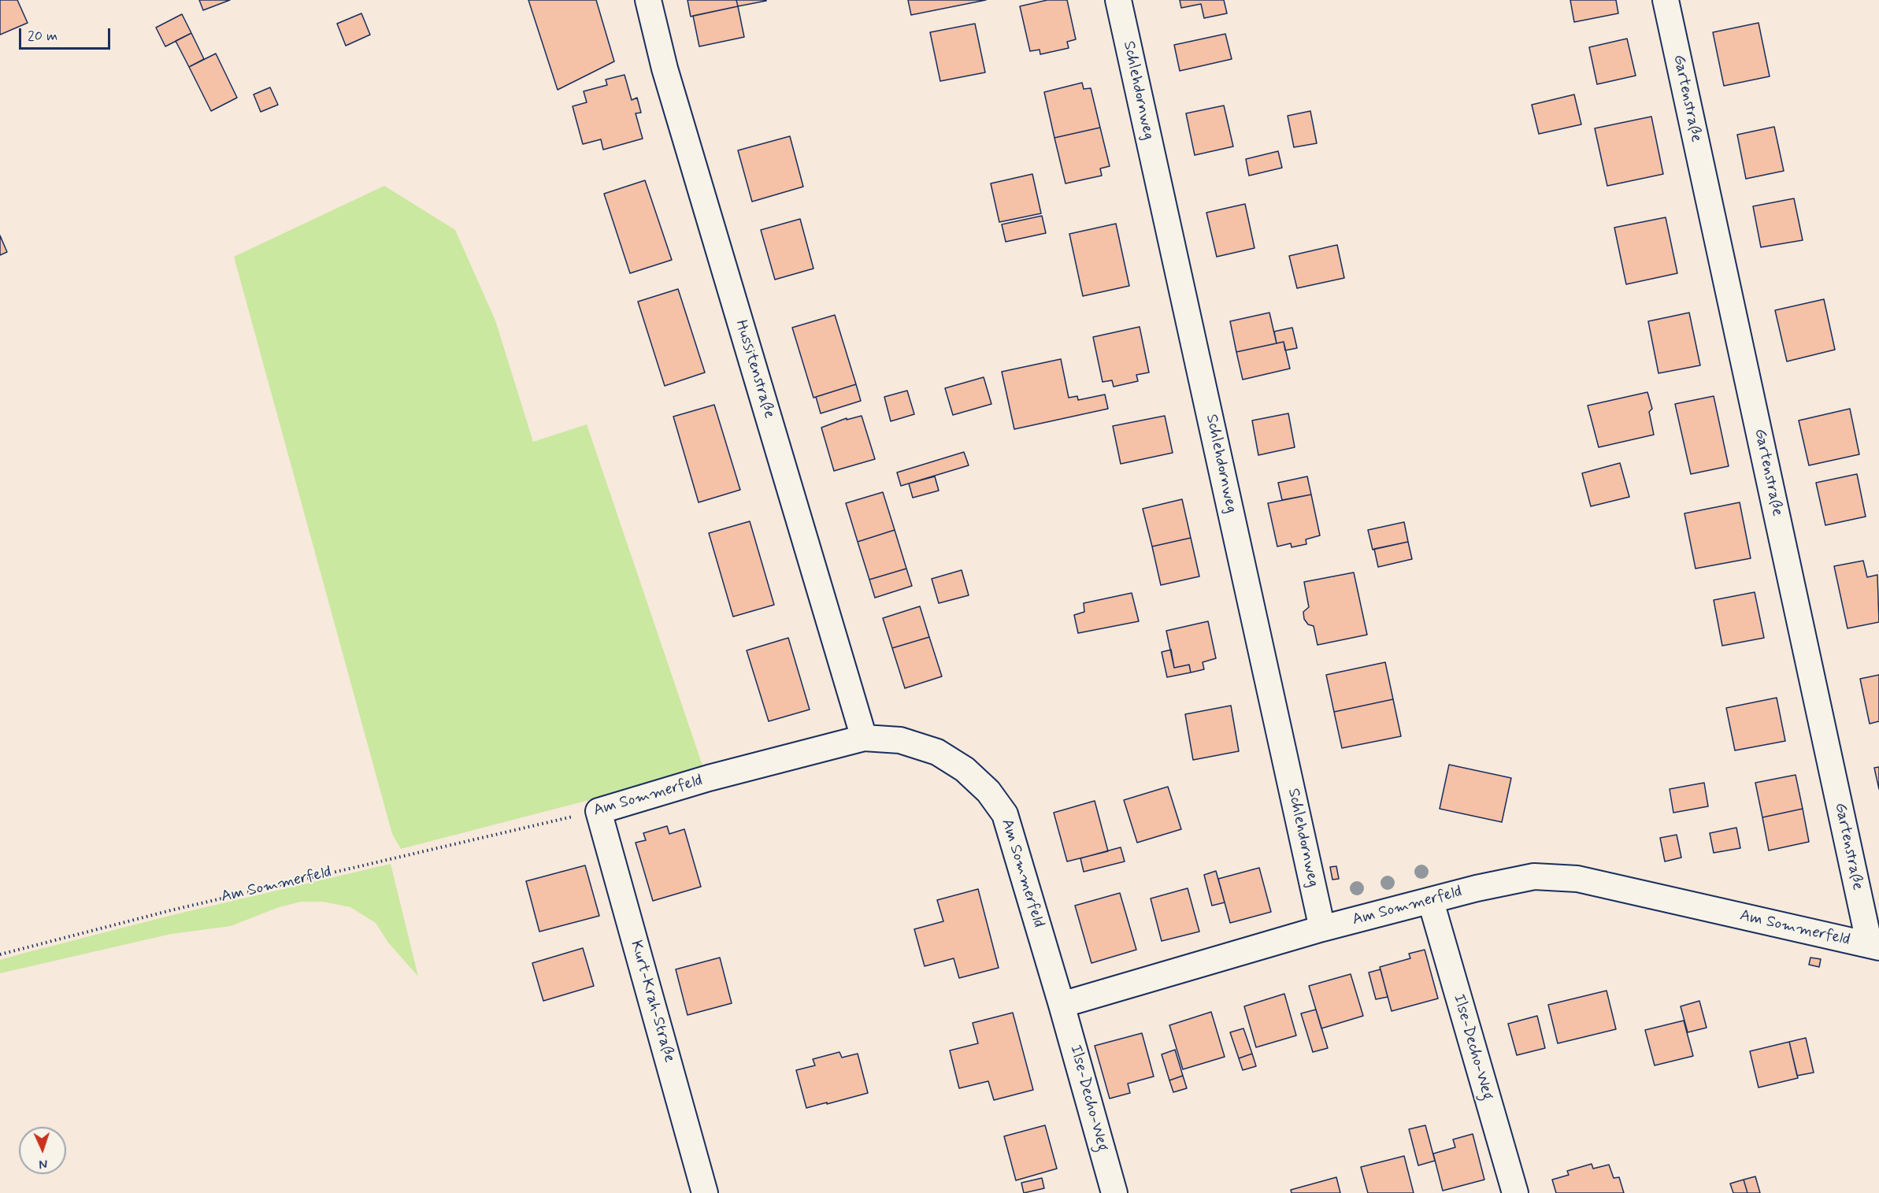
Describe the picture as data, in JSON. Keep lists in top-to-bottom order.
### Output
{
  "streets": {
    "street": [
      "Schlehdornweg",
      "Gartenstraße",
      "Hussitenstraße",
      "Am Sommerfeld",
      "Kurt-Krah-Straße",
      "Ilse-Decho-Weg"
    ]
  },
  "crossings": [
    ["Schlehdornweg", "Am Sommerfeld"],
    ["Gartenstraße", "Am Sommerfeld"],
    ["Hussitenstraße", "Am Sommerfeld"],
    ["Am Sommerfeld", "Kurt-Krah-Straße"],
    ["Am Sommerfeld", "Ilse-Decho-Weg"]
  ],
  "scale_bar": "20 m",
  "north": "bottom"
}
